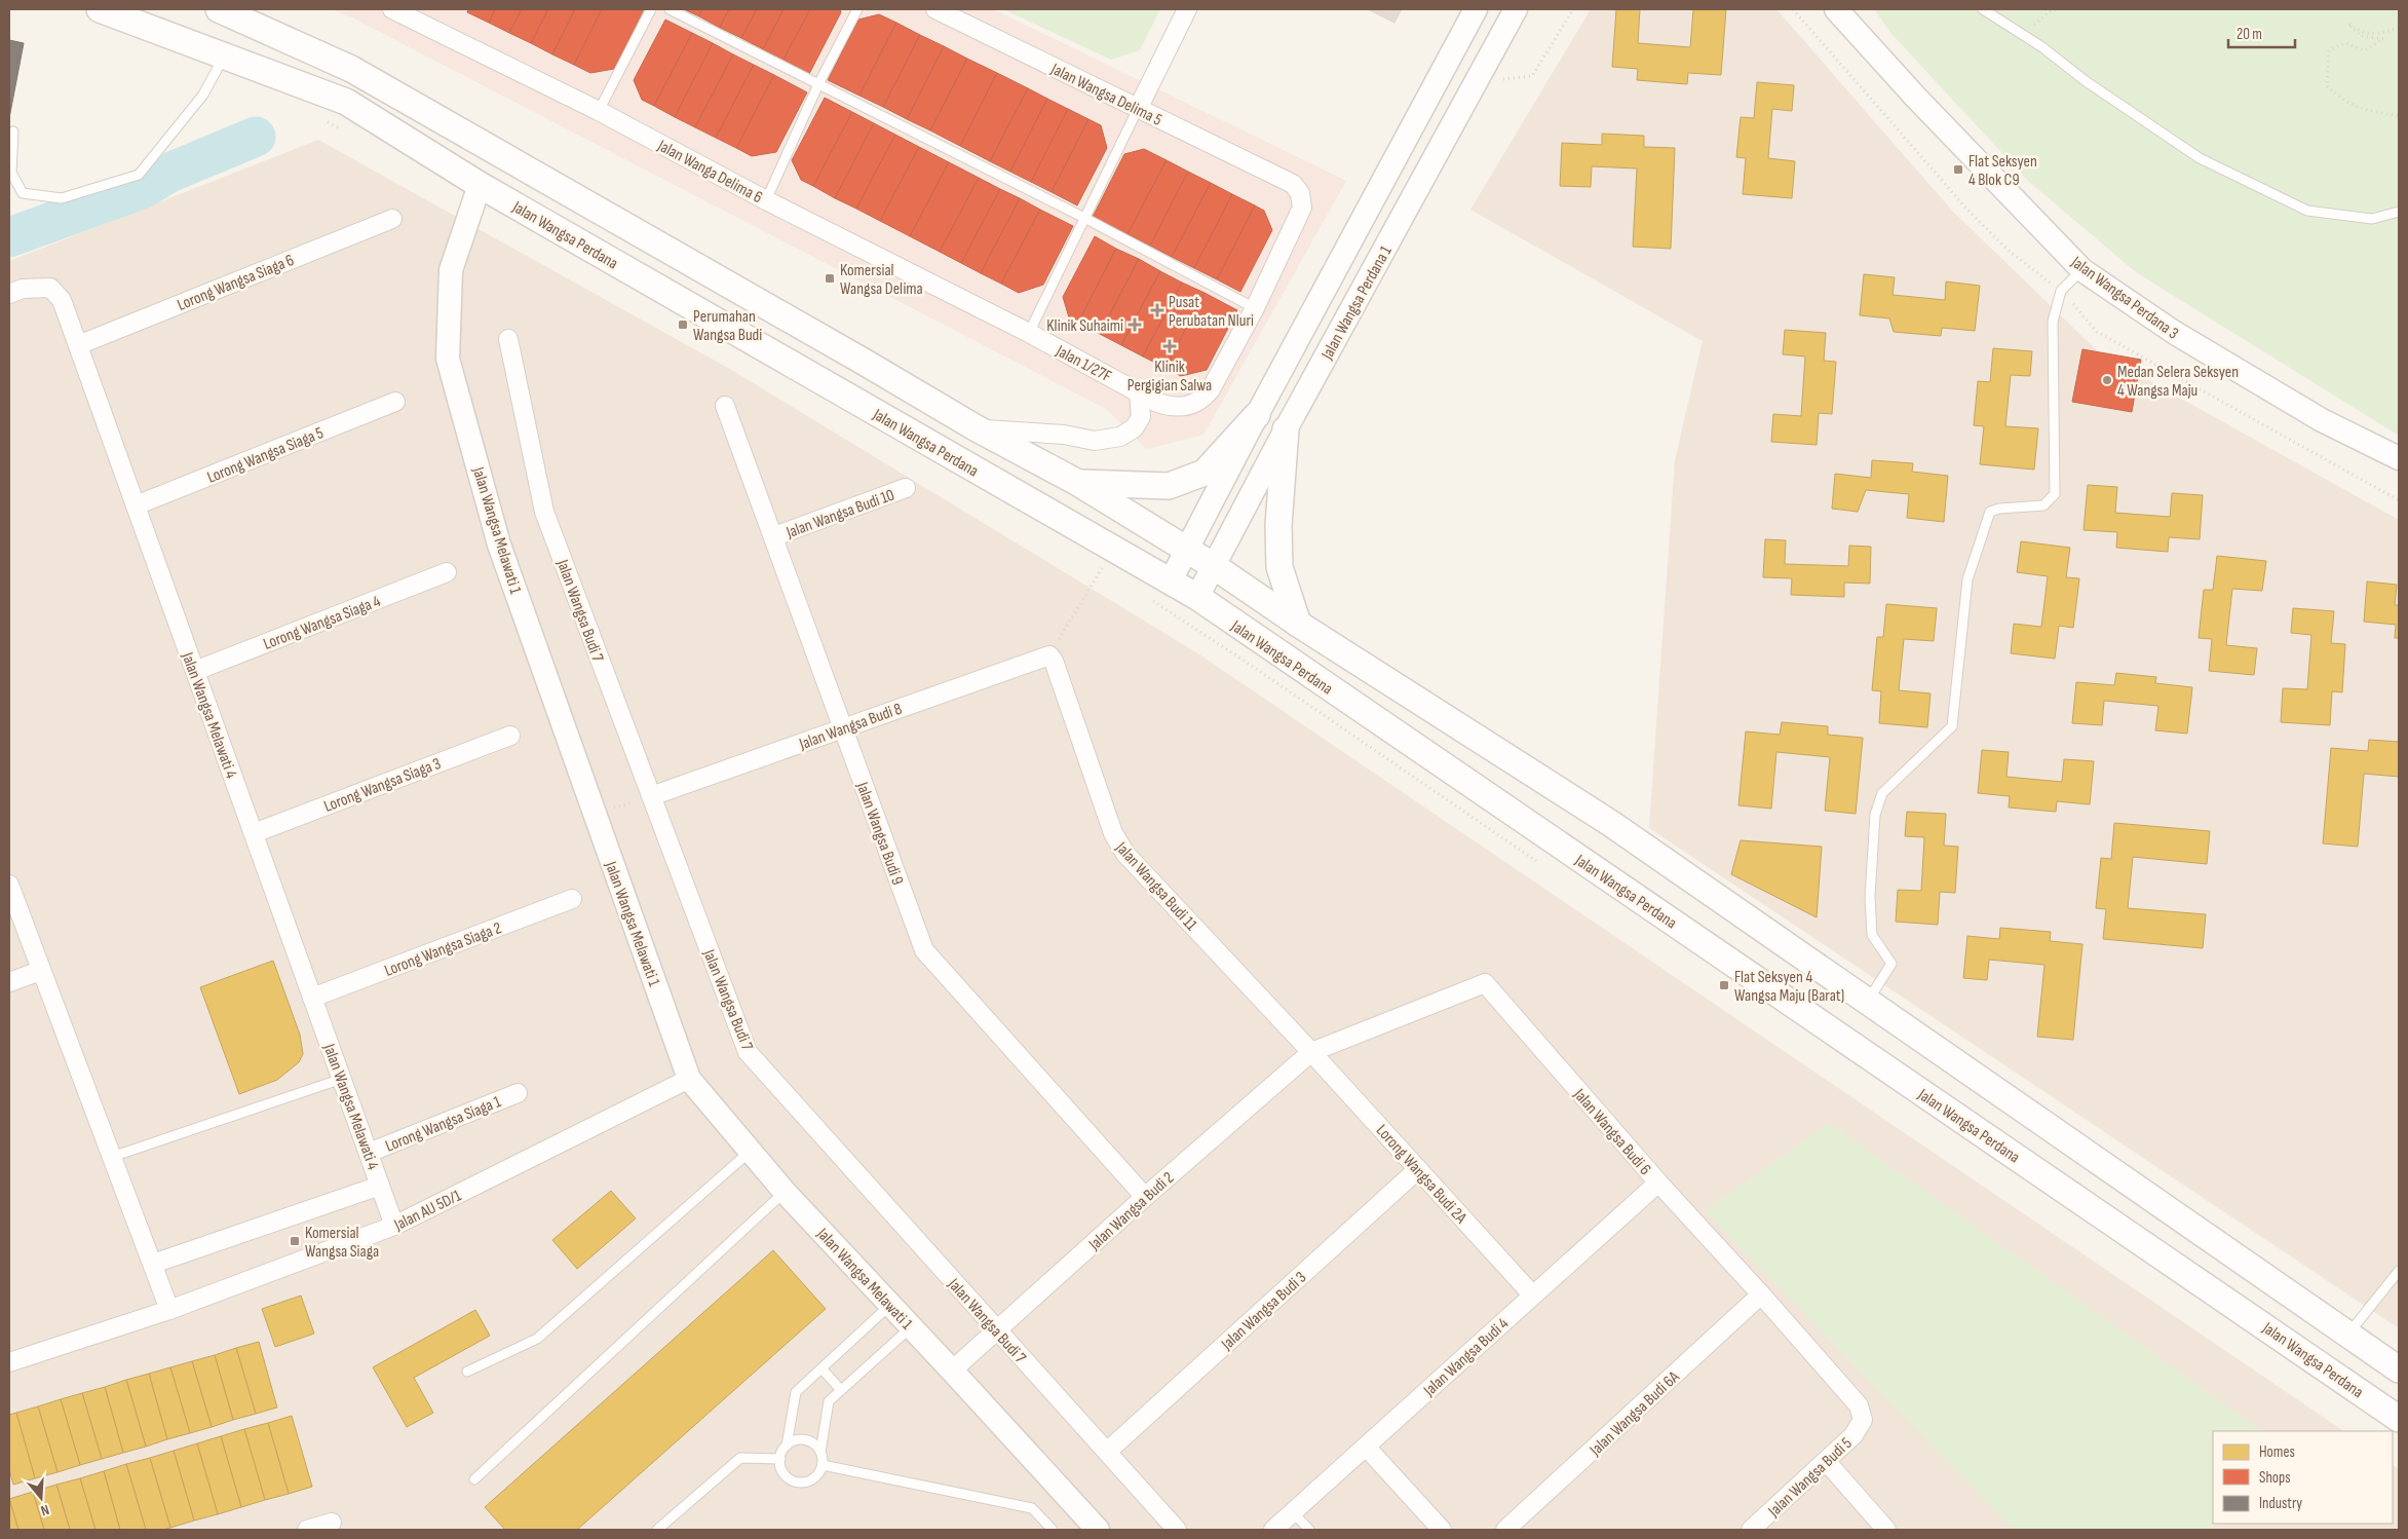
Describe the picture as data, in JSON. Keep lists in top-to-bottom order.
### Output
{
  "streets": {
    "main road": ["Jalan Wangsa Perdana"],
    "street": [
      "Jalan Wangsa Delima 5",
      "Jalan Wanga Delima 6",
      "Lorong Wangsa Siaga 6",
      "Jalan Wangsa Perdana 3",
      "Jalan Wangsa Perdana 1",
      "Jalan 1/27F",
      "Lorong Wangsa Siaga 5",
      "Jalan Wangsa Budi 10",
      "Jalan Wangsa Melawati 1",
      "Jalan Wangsa Budi 7",
      "Lorong Wangsa Siaga 4",
      "Jalan Wangsa Melawati 4",
      "Jalan Wangsa Budi 8",
      "Lorong Wangsa Siaga 3",
      "Jalan Wangsa Budi 9",
      "Jalan Wangsa Budi 11",
      "Lorong Wangsa Siaga 2",
      "Lorong Wangsa Siaga 1",
      "Jalan Wangsa Budi 6",
      "Lorong Wangsa Budi 2A",
      "Jalan AU 5D/1",
      "Jalan Wangsa Budi 2",
      "Jalan Wangsa Budi 3",
      "Jalan Wangsa Budi 4",
      "Jalan Wangsa Budi 6A",
      "Jalan Wangsa Budi 5"
    ]
  },
  "crossings": [
    ["Jalan Wangsa Delima 5", "Jalan 1/27F"],
    ["Jalan Wanga Delima 6", "Jalan 1/27F"],
    ["Jalan Wangsa Perdana", "Jalan Wangsa Perdana 1"],
    ["Jalan Wangsa Perdana", "Jalan Wangsa Melawati 1"],
    ["Lorong Wangsa Siaga 6", "Jalan Wangsa Melawati 4"],
    ["Lorong Wangsa Siaga 5", "Jalan Wangsa Melawati 4"],
    ["Jalan Wangsa Budi 10", "Jalan Wangsa Budi 9"],
    ["Jalan Wangsa Melawati 1", "Jalan AU 5D/1"],
    ["Jalan Wangsa Melawati 1", "Jalan Wangsa Budi 2"],
    ["Jalan Wangsa Budi 7", "Jalan Wangsa Budi 8"],
    ["Jalan Wangsa Budi 7", "Jalan Wangsa Budi 2"],
    ["Jalan Wangsa Budi 7", "Jalan Wangsa Budi 3"],
    ["Lorong Wangsa Siaga 4", "Jalan Wangsa Melawati 4"],
    ["Jalan Wangsa Melawati 4", "Lorong Wangsa Siaga 3"],
    ["Jalan Wangsa Melawati 4", "Lorong Wangsa Siaga 2"],
    ["Jalan Wangsa Melawati 4", "Lorong Wangsa Siaga 1"],
    ["Jalan Wangsa Melawati 4", "Jalan AU 5D/1"],
    ["Jalan Wangsa Budi 8", "Jalan Wangsa Budi 9"],
    ["Jalan Wangsa Budi 8", "Jalan Wangsa Budi 11"],
    ["Jalan Wangsa Budi 9", "Jalan Wangsa Budi 2"],
    ["Jalan Wangsa Budi 11", "Jalan Wangsa Budi 6"],
    ["Jalan Wangsa Budi 11", "Lorong Wangsa Budi 2A"],
    ["Jalan Wangsa Budi 11", "Jalan Wangsa Budi 2"],
    ["Jalan Wangsa Budi 6", "Lorong Wangsa Budi 2A"],
    ["Jalan Wangsa Budi 6", "Jalan Wangsa Budi 2"],
    ["Jalan Wangsa Budi 6", "Jalan Wangsa Budi 4"],
    ["Jalan Wangsa Budi 6", "Jalan Wangsa Budi 6A"],
    ["Jalan Wangsa Budi 6", "Jalan Wangsa Budi 5"],
    ["Lorong Wangsa Budi 2A", "Jalan Wangsa Budi 2"],
    ["Lorong Wangsa Budi 2A", "Jalan Wangsa Budi 3"],
    ["Lorong Wangsa Budi 2A", "Jalan Wangsa Budi 4"]
  ],
  "places": {
    "transit": [
      "Flat Seksyen 4 Blok C9",
      "Komersial Wangsa Delima",
      "Perumahan Wangsa Budi",
      "Flat Seksyen 4 Wangsa Maju (Barat)",
      "Komersial Wangsa Siaga"
    ],
    "health": ["Pusat Perubatan Nluri", "Klinik Suhaimi", "Klinik Pergigian Salwa"],
    "other": ["Medan Selera Seksyen 4 Wangsa Maju"]
  },
  "legend": ["Homes", "Shops", "Industry"],
  "scale_bar": "20 m",
  "north": "bottom"
}
